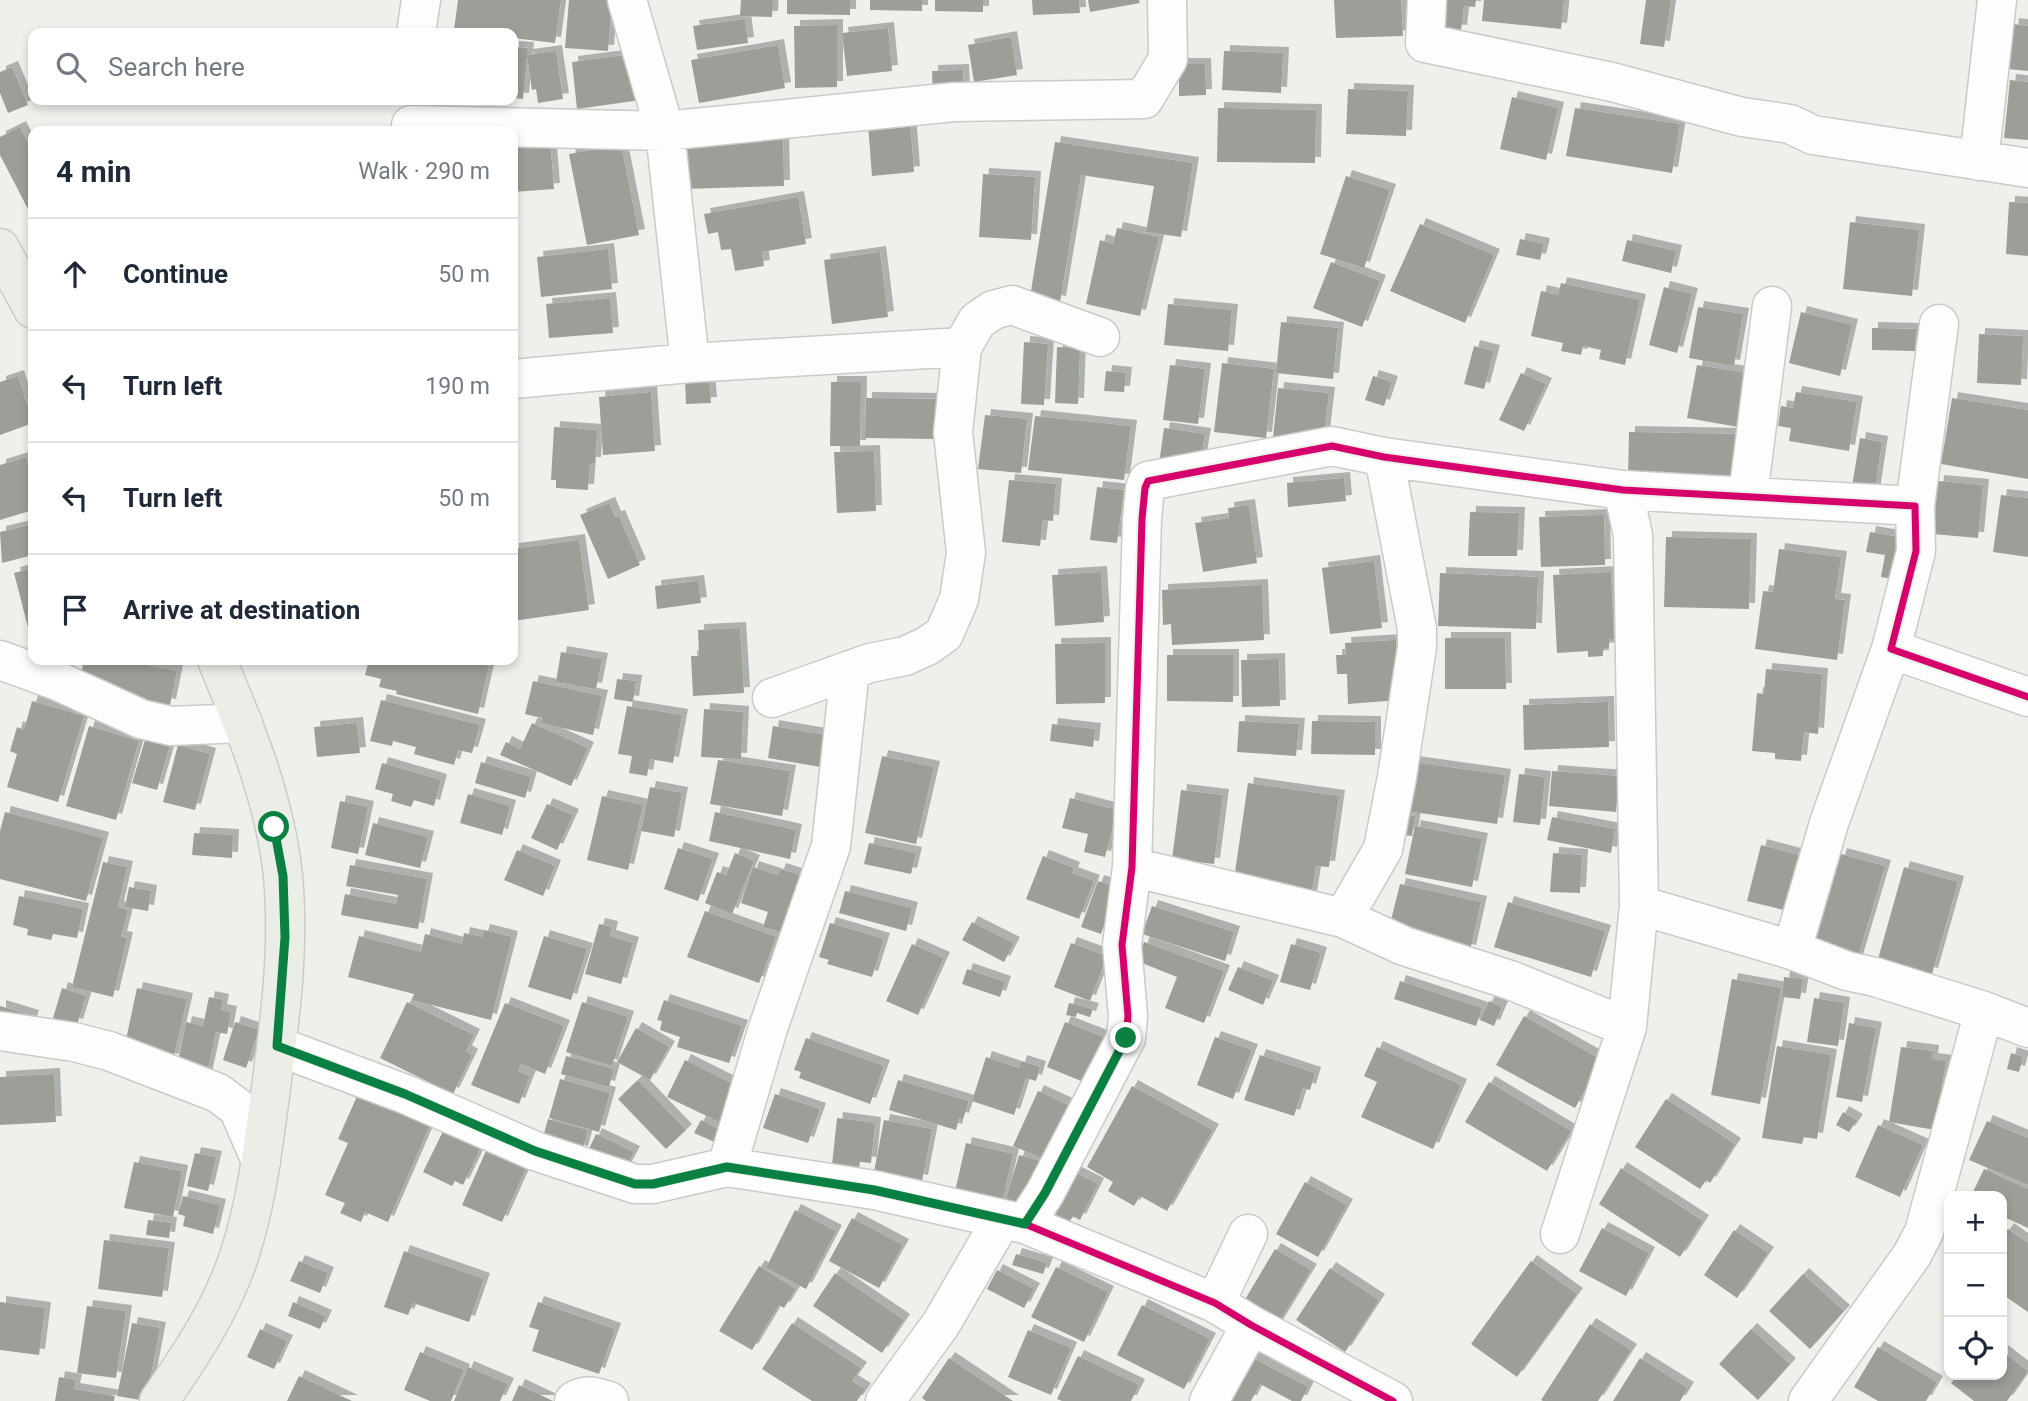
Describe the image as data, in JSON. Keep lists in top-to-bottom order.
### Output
{
  "page": {
    "search": "Search here",
    "heading": ["4 min", "Walk · 290 m"],
    "list": [
      ["Continue", "50 m"],
      ["Turn left", "190 m"],
      ["Turn left", "50 m"],
      "Arrive at destination"
    ],
    "map_buttons": ["+", "−"]
  }
}
